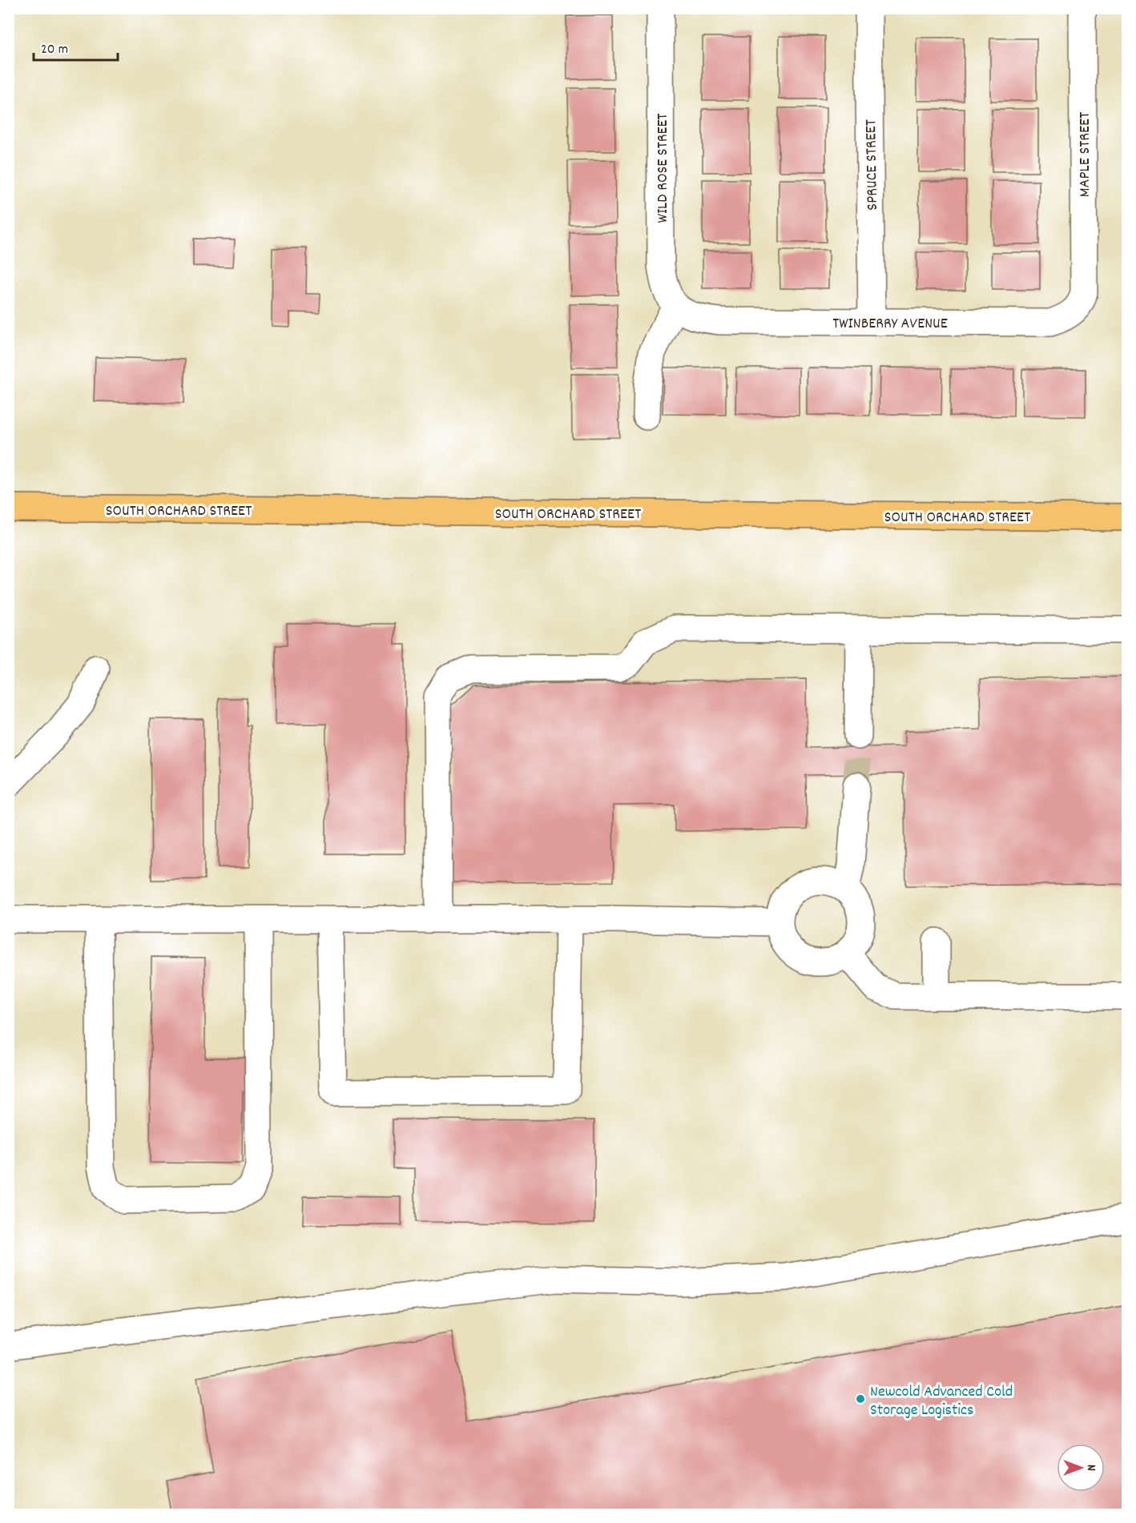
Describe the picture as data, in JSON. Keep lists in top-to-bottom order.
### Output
{
  "streets": {
    "main road": ["SOUTH ORCHARD STREET"],
    "street": [
      "MAPLE STREET",
      "SPRUCE STREET",
      "WILD ROSE STREET",
      "TWINBERRY AVENUE"
    ]
  },
  "crossings": [
    ["MAPLE STREET", "TWINBERRY AVENUE"],
    ["SPRUCE STREET", "TWINBERRY AVENUE"],
    ["WILD ROSE STREET", "TWINBERRY AVENUE"]
  ],
  "places": ["Newcold Advanced Cold Storage Logistics"],
  "scale_bar": "20 m",
  "north": "right"
}
